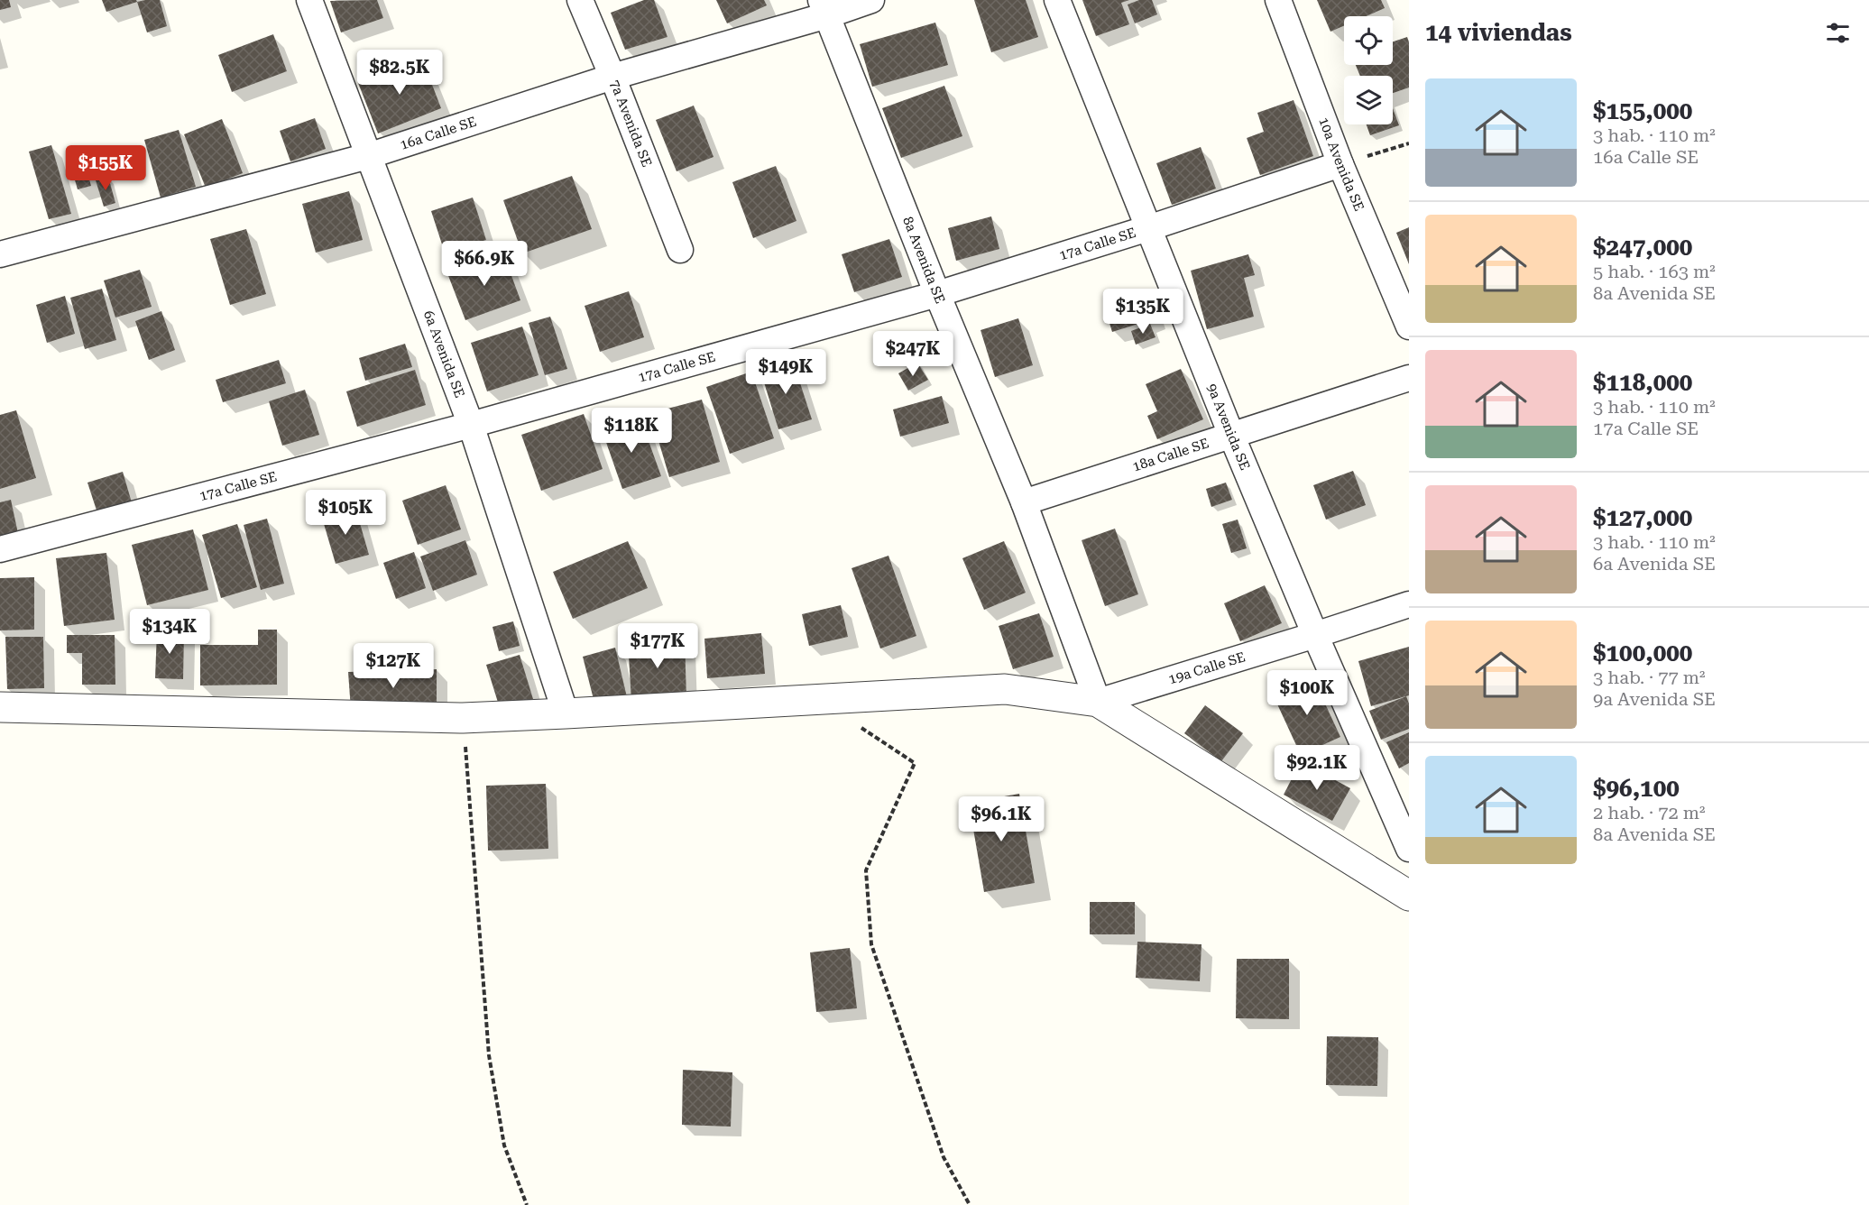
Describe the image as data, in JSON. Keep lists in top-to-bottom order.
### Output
{
  "streets": {
    "street": [
      "7a Avenida SE",
      "16a Calle SE",
      "10a Avenida SE",
      "17a Calle SE",
      "8a Avenida SE",
      "6a Avenida SE",
      "9a Avenida SE",
      "18a Calle SE",
      "19a Calle SE"
    ]
  },
  "crossings": [
    ["7a Avenida SE", "16a Calle SE"],
    ["16a Calle SE", "8a Avenida SE"],
    ["16a Calle SE", "6a Avenida SE"],
    ["10a Avenida SE", "17a Calle SE"],
    ["17a Calle SE", "8a Avenida SE"],
    ["17a Calle SE", "6a Avenida SE"],
    ["17a Calle SE", "9a Avenida SE"],
    ["8a Avenida SE", "18a Calle SE"],
    ["8a Avenida SE", "19a Calle SE"],
    ["9a Avenida SE", "18a Calle SE"],
    ["9a Avenida SE", "19a Calle SE"]
  ],
  "page": {
    "heading": "14 viviendas",
    "price": [
      "$82.5K",
      "$155K",
      "$66.9K",
      "$135K",
      "$247K",
      "$149K",
      "$118K",
      "$105K",
      "$134K",
      "$177K",
      "$127K",
      "$100K",
      "$92.1K",
      "$96.1K"
    ],
    "list": [
      {
        "name": "$155,000",
        "note": "3 hab. · 110 m² · 16a Calle SE"
      },
      {
        "name": "$247,000",
        "note": "5 hab. · 163 m² · 8a Avenida SE"
      },
      {
        "name": "$118,000",
        "note": "3 hab. · 110 m² · 17a Calle SE"
      },
      {
        "name": "$127,000",
        "note": "3 hab. · 110 m² · 6a Avenida SE"
      },
      {
        "name": "$100,000",
        "note": "3 hab. · 77 m² · 9a Avenida SE"
      },
      {
        "name": "$96,100",
        "note": "2 hab. · 72 m² · 8a Avenida SE"
      }
    ]
  }
}
